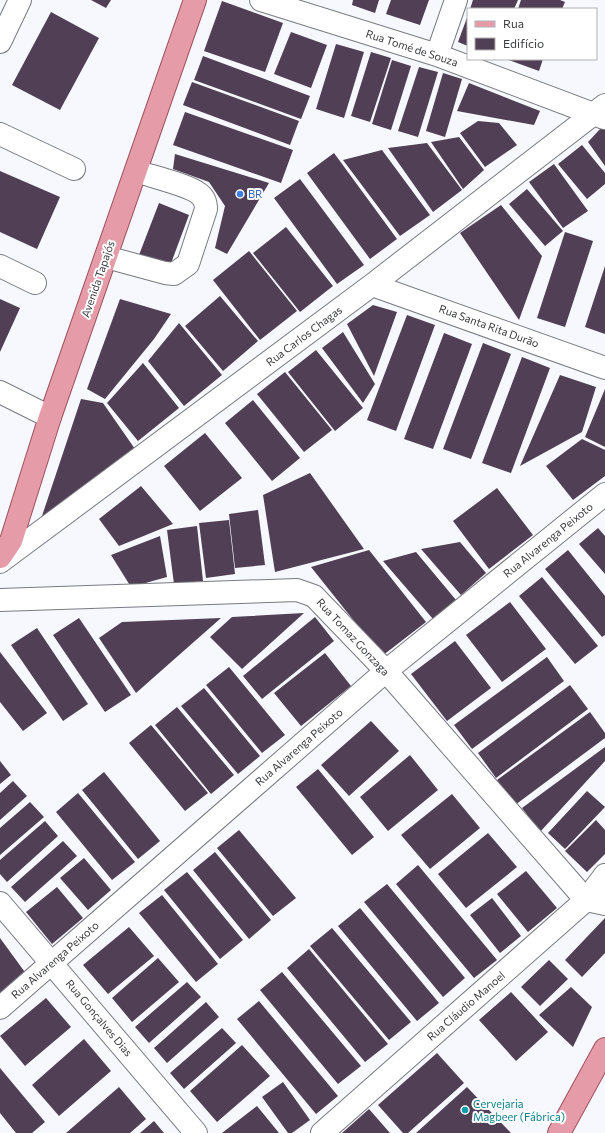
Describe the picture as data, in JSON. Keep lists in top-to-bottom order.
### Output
{
  "streets": {
    "main road": ["Avenida Tapajós"],
    "street": [
      "Rua Tomé de Souza",
      "Rua Santa Rita Durão",
      "Rua Carlos Chagas",
      "Rua Alvarenga Peixoto",
      "Rua Tomaz Gonzaga",
      "Rua Cláudio Manoel",
      "Rua Gonçalves Dias"
    ]
  },
  "crossings": [
    ["Rua Tomé de Souza", "Rua Carlos Chagas"],
    ["Rua Santa Rita Durão", "Rua Carlos Chagas"],
    ["Rua Alvarenga Peixoto", "Rua Tomaz Gonzaga"],
    ["Rua Alvarenga Peixoto", "Rua Gonçalves Dias"],
    ["Rua Tomaz Gonzaga", "Rua Cláudio Manoel"]
  ],
  "places": ["BR", "Cervejaria Magbeer (Fábrica)"],
  "legend": ["Rua", "Edifício"]
}
